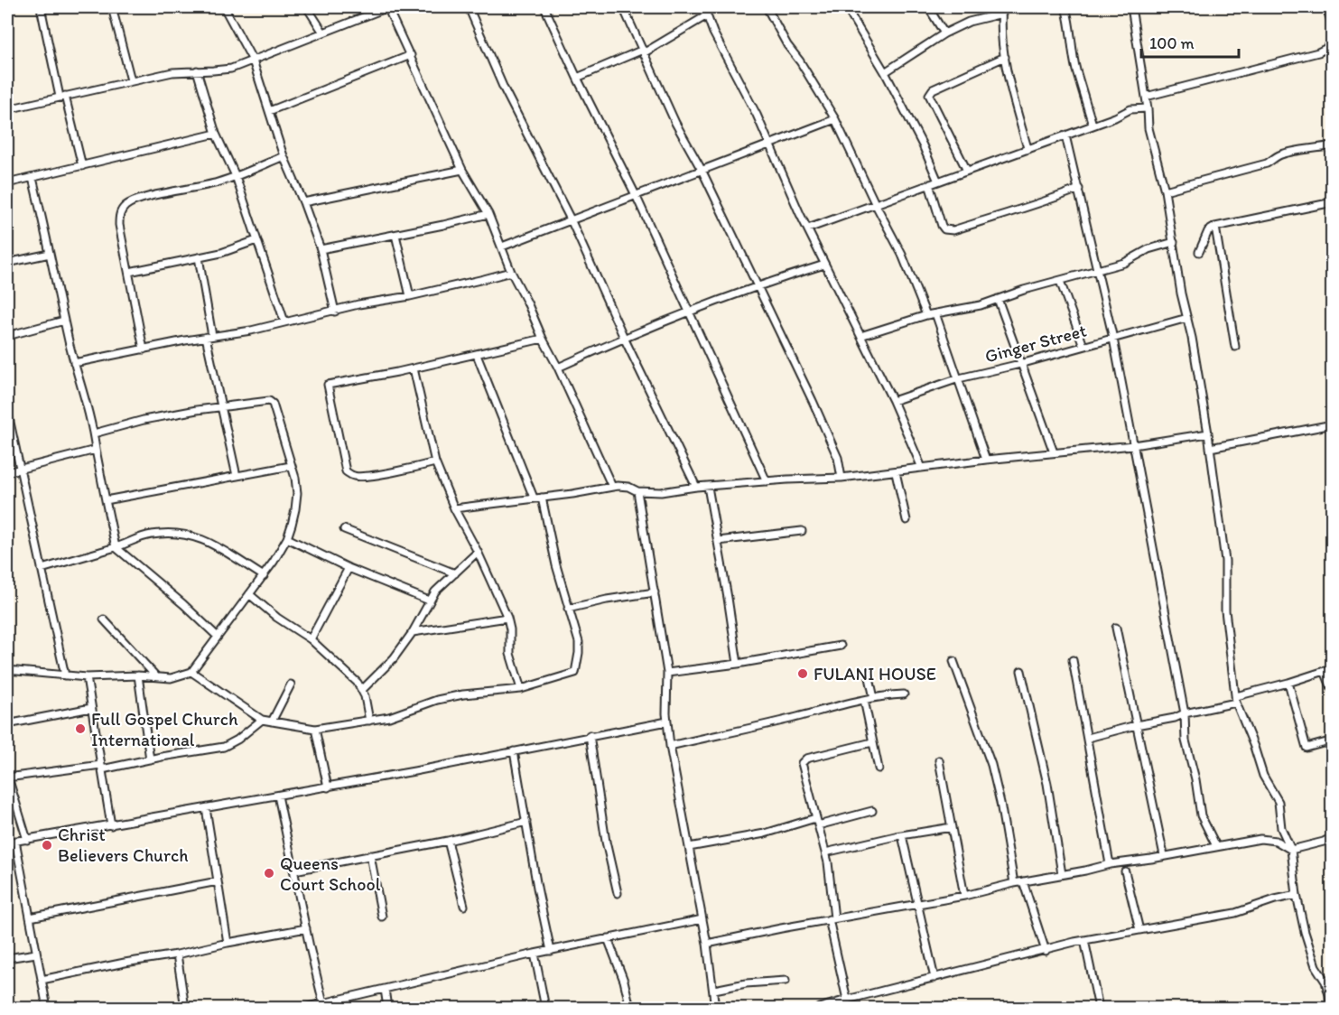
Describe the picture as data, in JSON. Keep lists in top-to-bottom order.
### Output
{
  "streets": {
    "street": ["Ginger Street"]
  },
  "places": [
    "FULANI HOUSE",
    "Full Gospel Church International",
    "Christ Believers Church",
    "Queens Court School"
  ],
  "scale_bar": "100 m"
}
